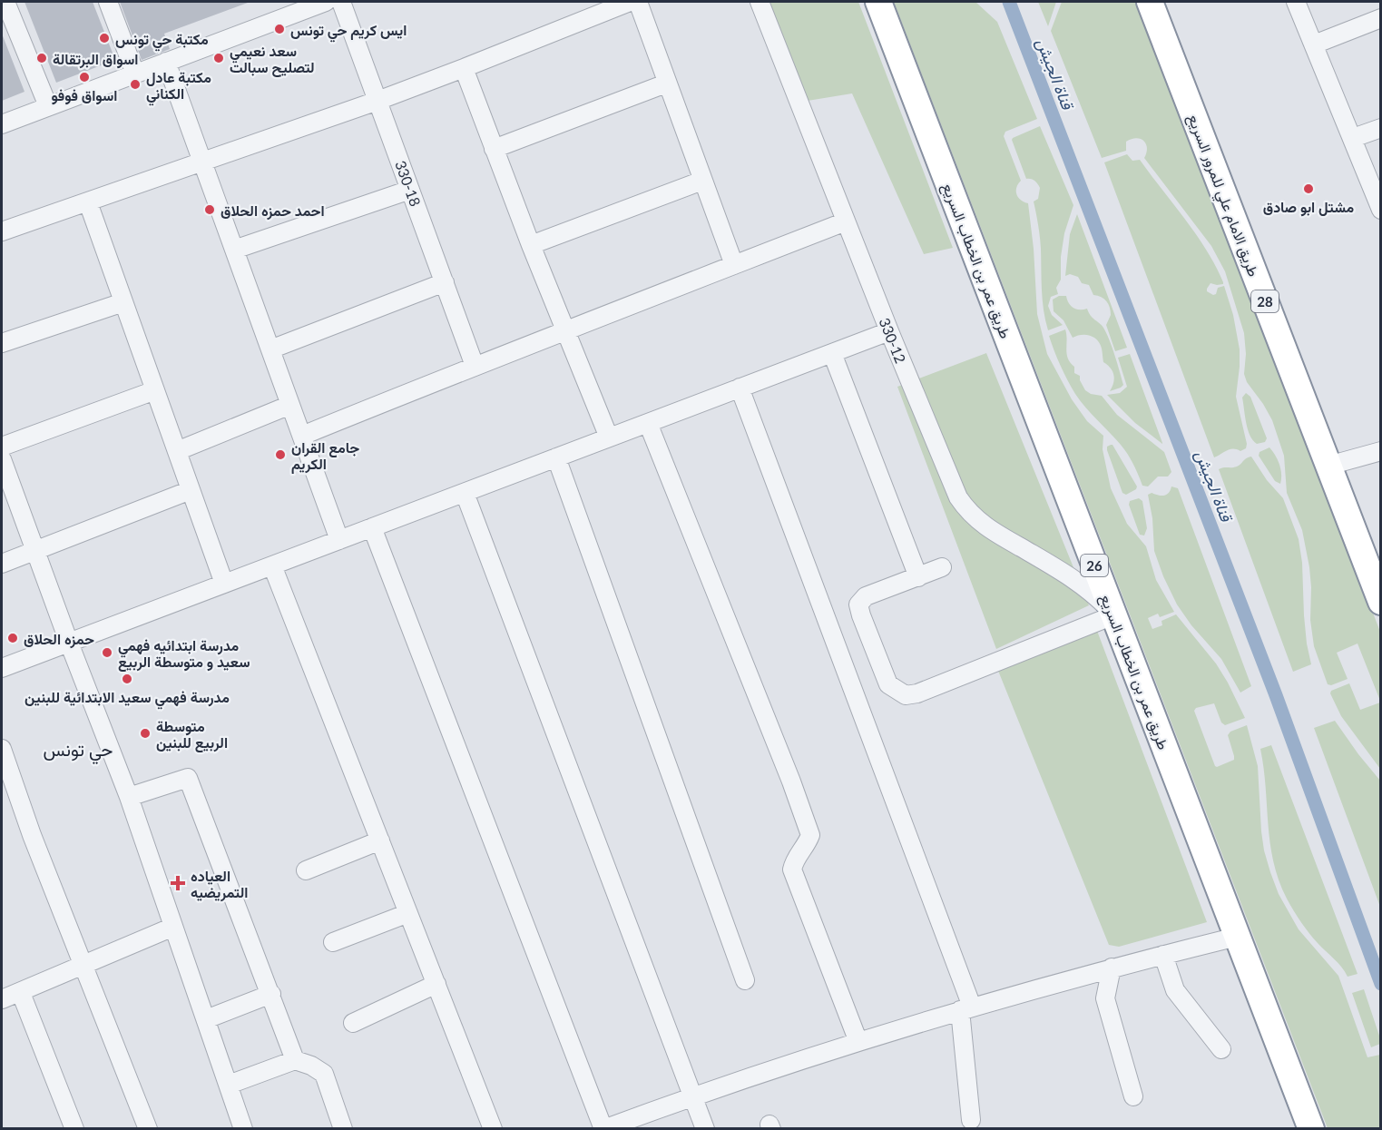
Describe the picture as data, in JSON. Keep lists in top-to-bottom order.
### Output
{
  "streets": {
    "highway": [
      "طريق الامام علي للمرور السريع",
      "طريق عمر بن الخطاب السريع",
      "28",
      "26"
    ],
    "street": ["330-18", "330-12"]
  },
  "crossings": [
    ["طريق عمر بن الخطاب السريع", "330-12"]
  ],
  "districts": ["حي تونس"],
  "water": ["قناة الجيش"],
  "places": {
    "other": [
      "ايس كريم حي تونس",
      "مكتبة حي تونس",
      "اسواق البرتقالة",
      "سعد نعيمي لتصليح سبالت",
      "اسواق فوفو",
      "مكتبة عادل الكناني",
      "مشتل ابو صادق",
      "احمد حمزه الحلاق",
      "جامع القران الكريم",
      "حمزه الحلاق",
      "مدرسة ابتدائيه فهمي سعيد و متوسطة الربيع",
      "مدرسة فهمي سعيد الابتدائية للبنين",
      "متوسطة الربيع للبنين"
    ],
    "health": ["العياده التمريضيه"]
  }
}
